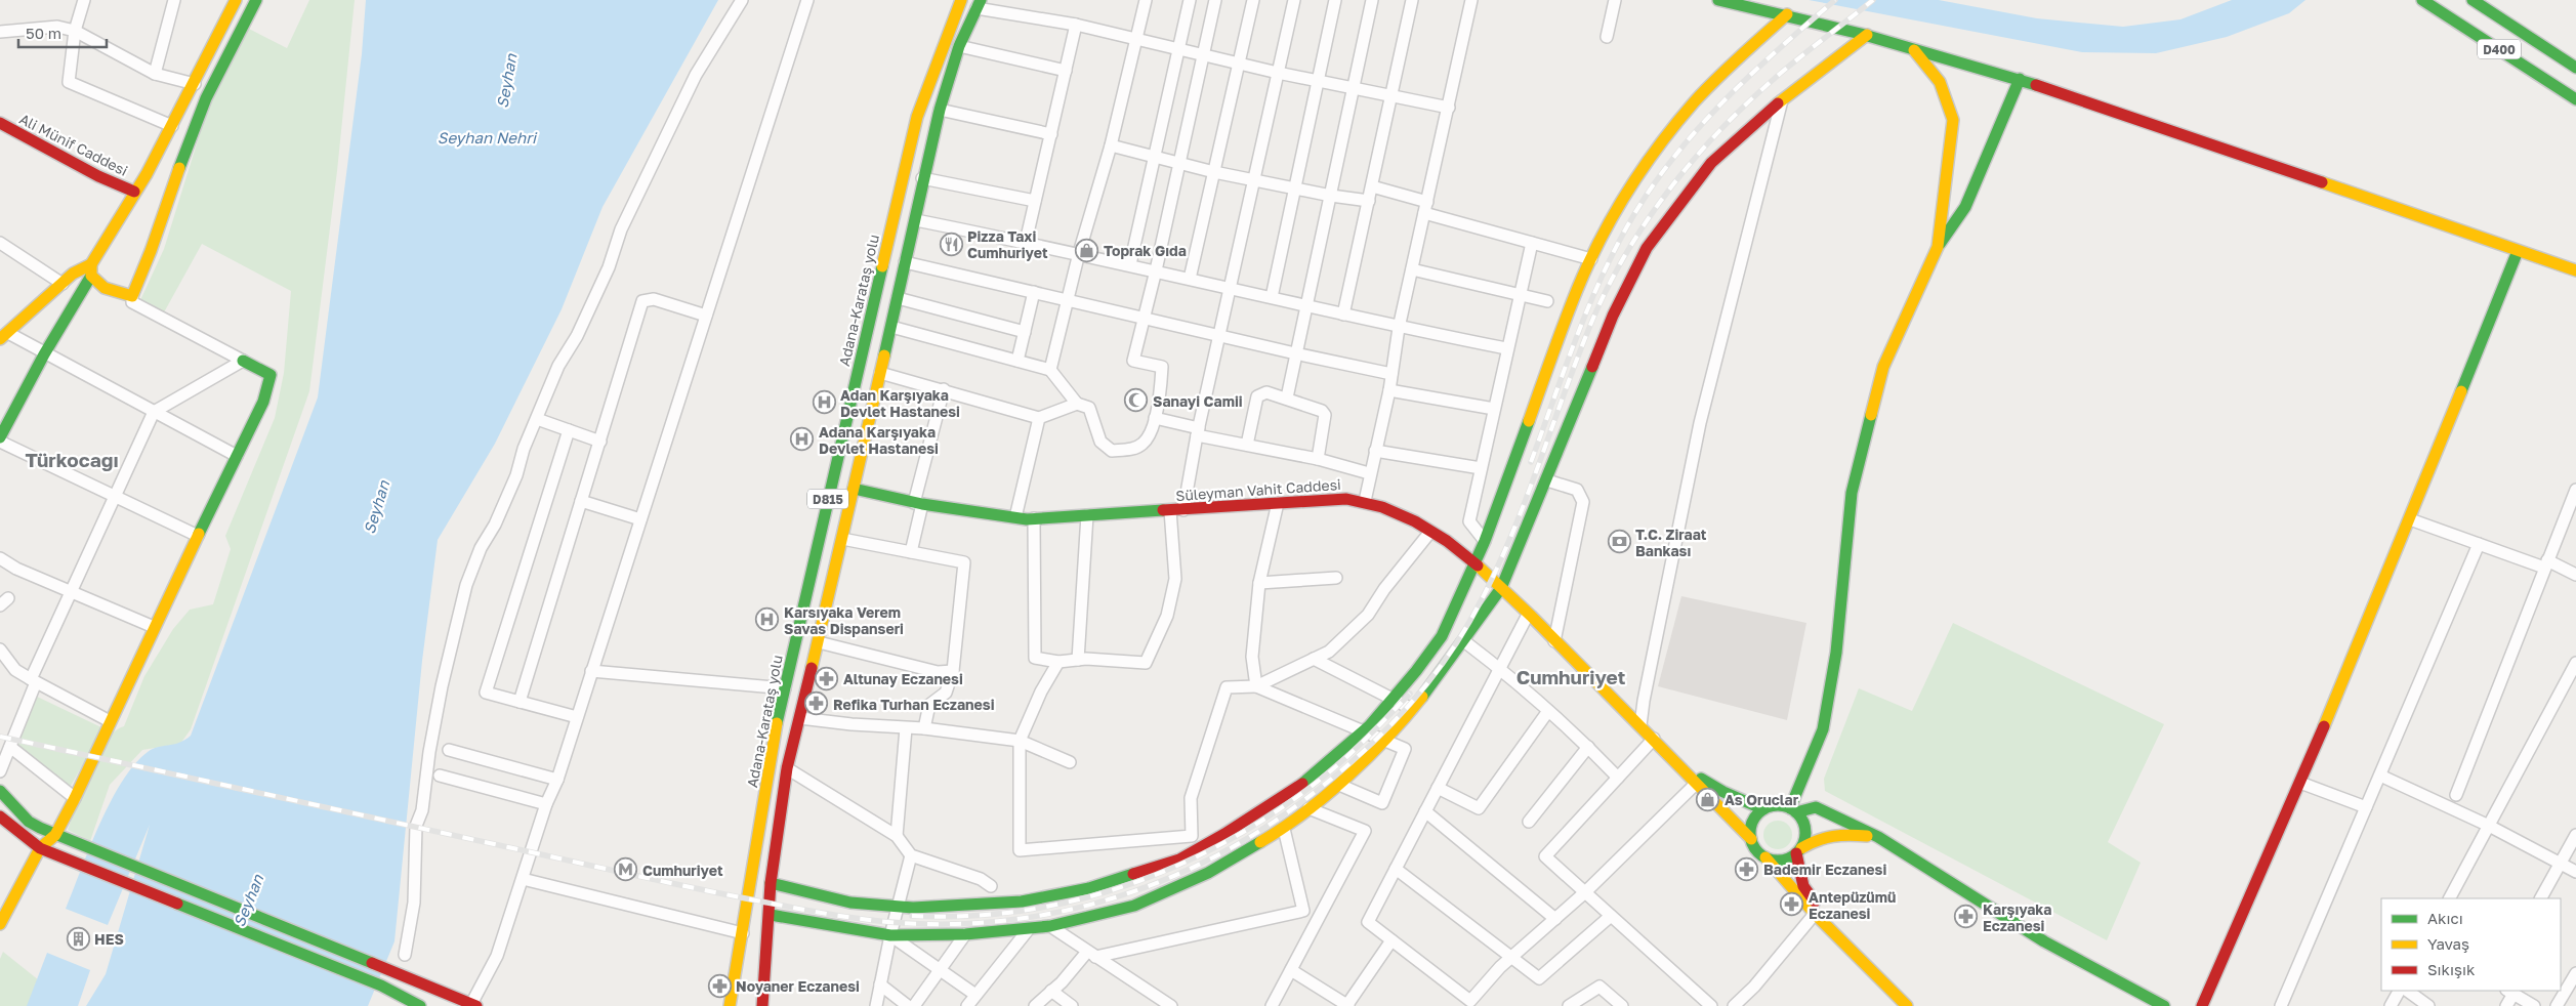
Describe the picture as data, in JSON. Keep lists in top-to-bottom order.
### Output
{
  "streets": {
    "main road": [
      "D400",
      "Ali Münif Caddesi",
      "Adana-Karataş yolu",
      "Süleyman Vahit Caddesi",
      "D815"
    ]
  },
  "crossings": [
    ["Süleyman Vahit Caddesi", "D815"]
  ],
  "districts": ["Türkocağı", "Cumhuriyet"],
  "water": ["Seyhan", "Seyhan Nehri"],
  "places": {
    "restaurant": ["Pizza Taxi Cumhuriyet"],
    "shop": ["Toprak Gıda", "As Oruclar"],
    "mosque": ["Sanayi Camii"],
    "hospital": ["Adan Karşıyaka Devlet Hastanesi", "Adana Karşıyaka Devlet Hastanesi", "Karsıyaka Verem Savas Dispanseri"],
    "bank": ["T.C. Ziraat Bankası"],
    "pharmacy": [
      "Altunay Eczanesi",
      "Refika Turhan Eczanesi",
      "Bademir Eczanesi",
      "Antepüzümü Eczanesi",
      "Karşıyaka Eczanesi",
      "Noyaner Eczanesi"
    ],
    "metro station": ["Cumhuriyet"],
    "building": ["HES"]
  },
  "legend": ["Akıcı", "Yavaş", "Sıkışık"],
  "scale_bar": "50 m"
}
